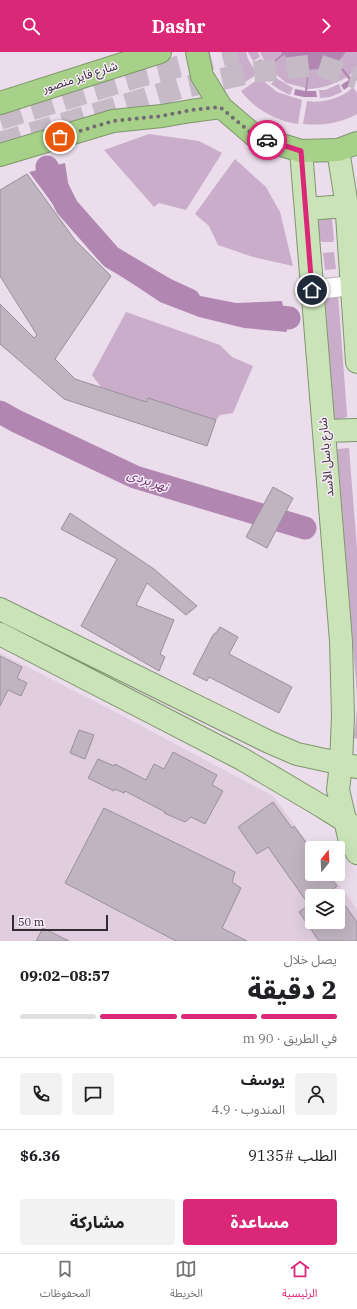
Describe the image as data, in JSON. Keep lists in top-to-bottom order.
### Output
{
  "streets": {
    "highway": ["شارع فايز منصور"],
    "main road": ["شارع باسل الأسد"]
  },
  "water": ["نهر بردى"],
  "scale_bar": "50 m",
  "north": "top",
  "page": {
    "header": "Dashr",
    "scale": "50 m",
    "heading": ["2 دقيقة", "يصل خلال", "08:57–09:02"],
    "panel": [
      "يوسف",
      "المندوب · 4.9",
      "الطلب #9135",
      "$6.36"
    ],
    "bar": "في الطريق · 90 m",
    "buttons": ["مساعدة", "مشاركة"],
    "tabs": ["الرئيسية", "الخريطة", "المحفوظات"]
  }
}
